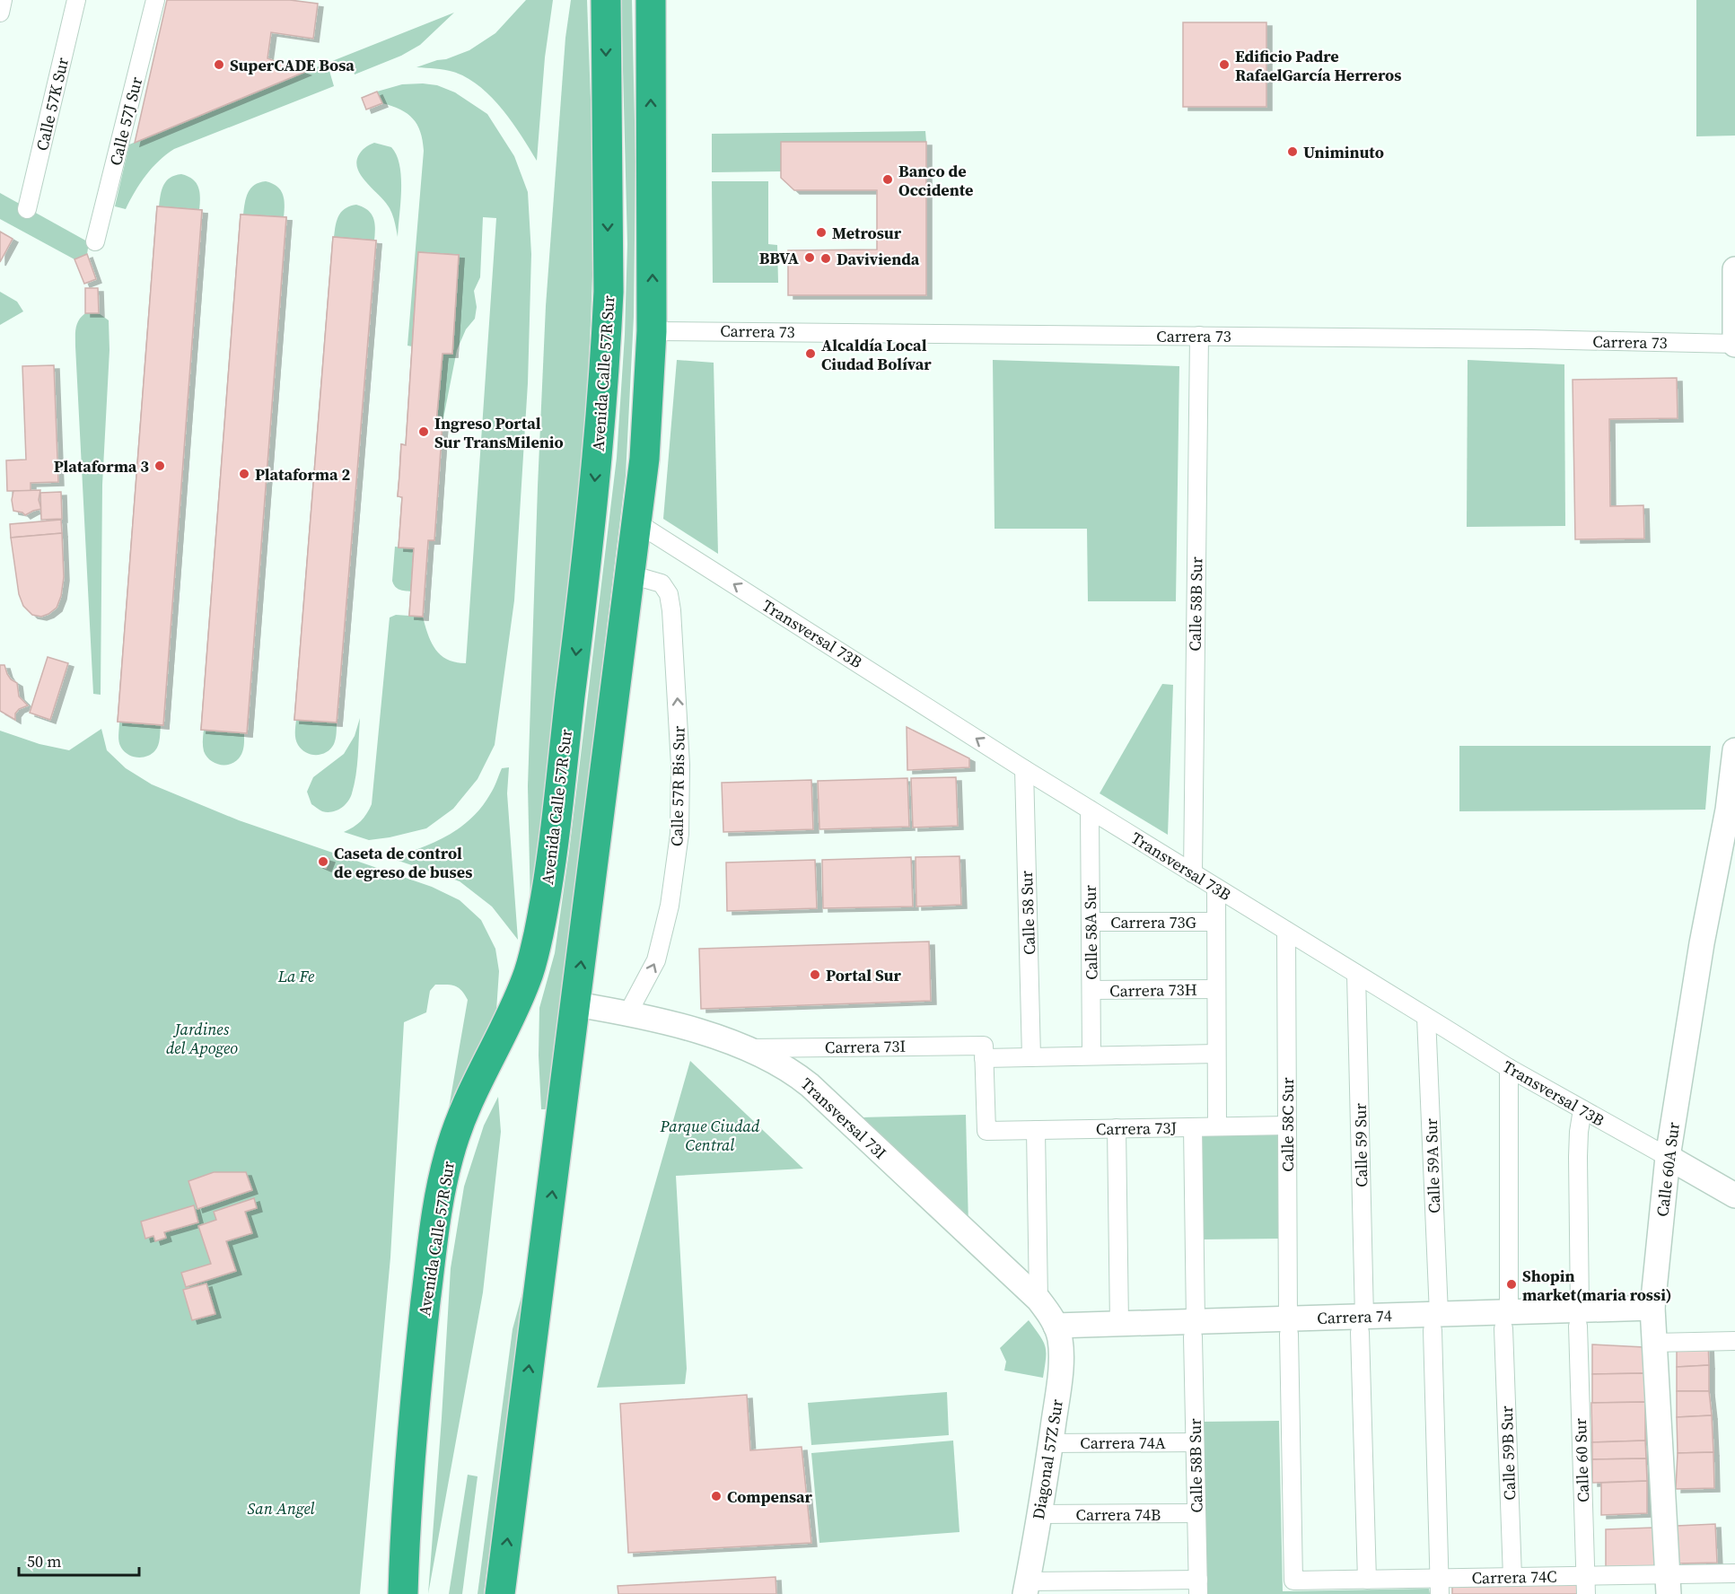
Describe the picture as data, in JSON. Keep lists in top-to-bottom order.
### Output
{
  "streets": {
    "highway": ["Avenida Calle 57R Sur"],
    "street": [
      "Calle 57K Sur",
      "Calle 57J Sur",
      "Carrera 73",
      "Calle 58B Sur",
      "Transversal 73B",
      "Calle 57R Bis Sur",
      "Calle 58 Sur",
      "Carrera 73G",
      "Calle 58A Sur",
      "Carrera 73H",
      "Carrera 73I",
      "Transversal 73I",
      "Calle 58C Sur",
      "Carrera 73J",
      "Calle 59 Sur",
      "Calle 59A Sur",
      "Calle 60A Sur",
      "Carrera 74",
      "Carrera 74A",
      "Calle 59B Sur",
      "Diagonal 57Z Sur",
      "Calle 60 Sur",
      "Carrera 74B",
      "Carrera 74C"
    ]
  },
  "crossings": [
    ["Carrera 73", "Calle 58B Sur"],
    ["Calle 58B Sur", "Transversal 73B"],
    ["Calle 58B Sur", "Carrera 73J"],
    ["Calle 58B Sur", "Carrera 74"],
    ["Calle 58B Sur", "Carrera 74A"],
    ["Calle 58B Sur", "Carrera 74B"],
    ["Transversal 73B", "Calle 58 Sur"],
    ["Transversal 73B", "Calle 58A Sur"],
    ["Transversal 73B", "Calle 58C Sur"],
    ["Transversal 73B", "Calle 59 Sur"],
    ["Transversal 73B", "Calle 59A Sur"],
    ["Transversal 73B", "Calle 60A Sur"],
    ["Transversal 73B", "Calle 59B Sur"],
    ["Transversal 73B", "Calle 60 Sur"],
    ["Calle 57R Bis Sur", "Transversal 73I"],
    ["Calle 58 Sur", "Carrera 73I"],
    ["Carrera 73G", "Calle 58A Sur"],
    ["Calle 58A Sur", "Carrera 73H"],
    ["Calle 58A Sur", "Carrera 73I"],
    ["Carrera 73I", "Transversal 73I"],
    ["Carrera 73I", "Carrera 73J"],
    ["Transversal 73I", "Carrera 74"],
    ["Transversal 73I", "Diagonal 57Z Sur"],
    ["Calle 58C Sur", "Carrera 73J"],
    ["Calle 58C Sur", "Carrera 74"],
    ["Calle 58C Sur", "Carrera 74C"],
    ["Calle 59 Sur", "Carrera 74"],
    ["Calle 59 Sur", "Carrera 74C"],
    ["Calle 59A Sur", "Carrera 74"],
    ["Calle 59A Sur", "Carrera 74C"],
    ["Calle 60A Sur", "Carrera 74"],
    ["Calle 60A Sur", "Carrera 74C"],
    ["Carrera 74", "Calle 59B Sur"],
    ["Carrera 74", "Diagonal 57Z Sur"],
    ["Carrera 74", "Calle 60 Sur"],
    ["Carrera 74A", "Diagonal 57Z Sur"],
    ["Calle 59B Sur", "Carrera 74C"],
    ["Diagonal 57Z Sur", "Carrera 74B"],
    ["Calle 60 Sur", "Carrera 74C"]
  ],
  "one_way": ["Transversal 73B", "Calle 57R Bis Sur"],
  "parks": [
    "La Fe",
    "Jardines del Apogeo",
    "Parque Ciudad Central",
    "San Angel"
  ],
  "places": [
    "SuperCADE Bosa",
    "Edificio Padre RafaelGarcía Herreros",
    "Uniminuto",
    "Banco de Occidente",
    "Metrosur",
    "BBVA",
    "Davivienda",
    "Alcaldía Local Ciudad Bolívar",
    "Ingreso Portal Sur TransMilenio",
    "Plataforma 3",
    "Plataforma 2",
    "Caseta de control de egreso de buses",
    "Portal Sur",
    "Shopin market(maria rossi)",
    "Compensar"
  ],
  "scale_bar": "50 m"
}
